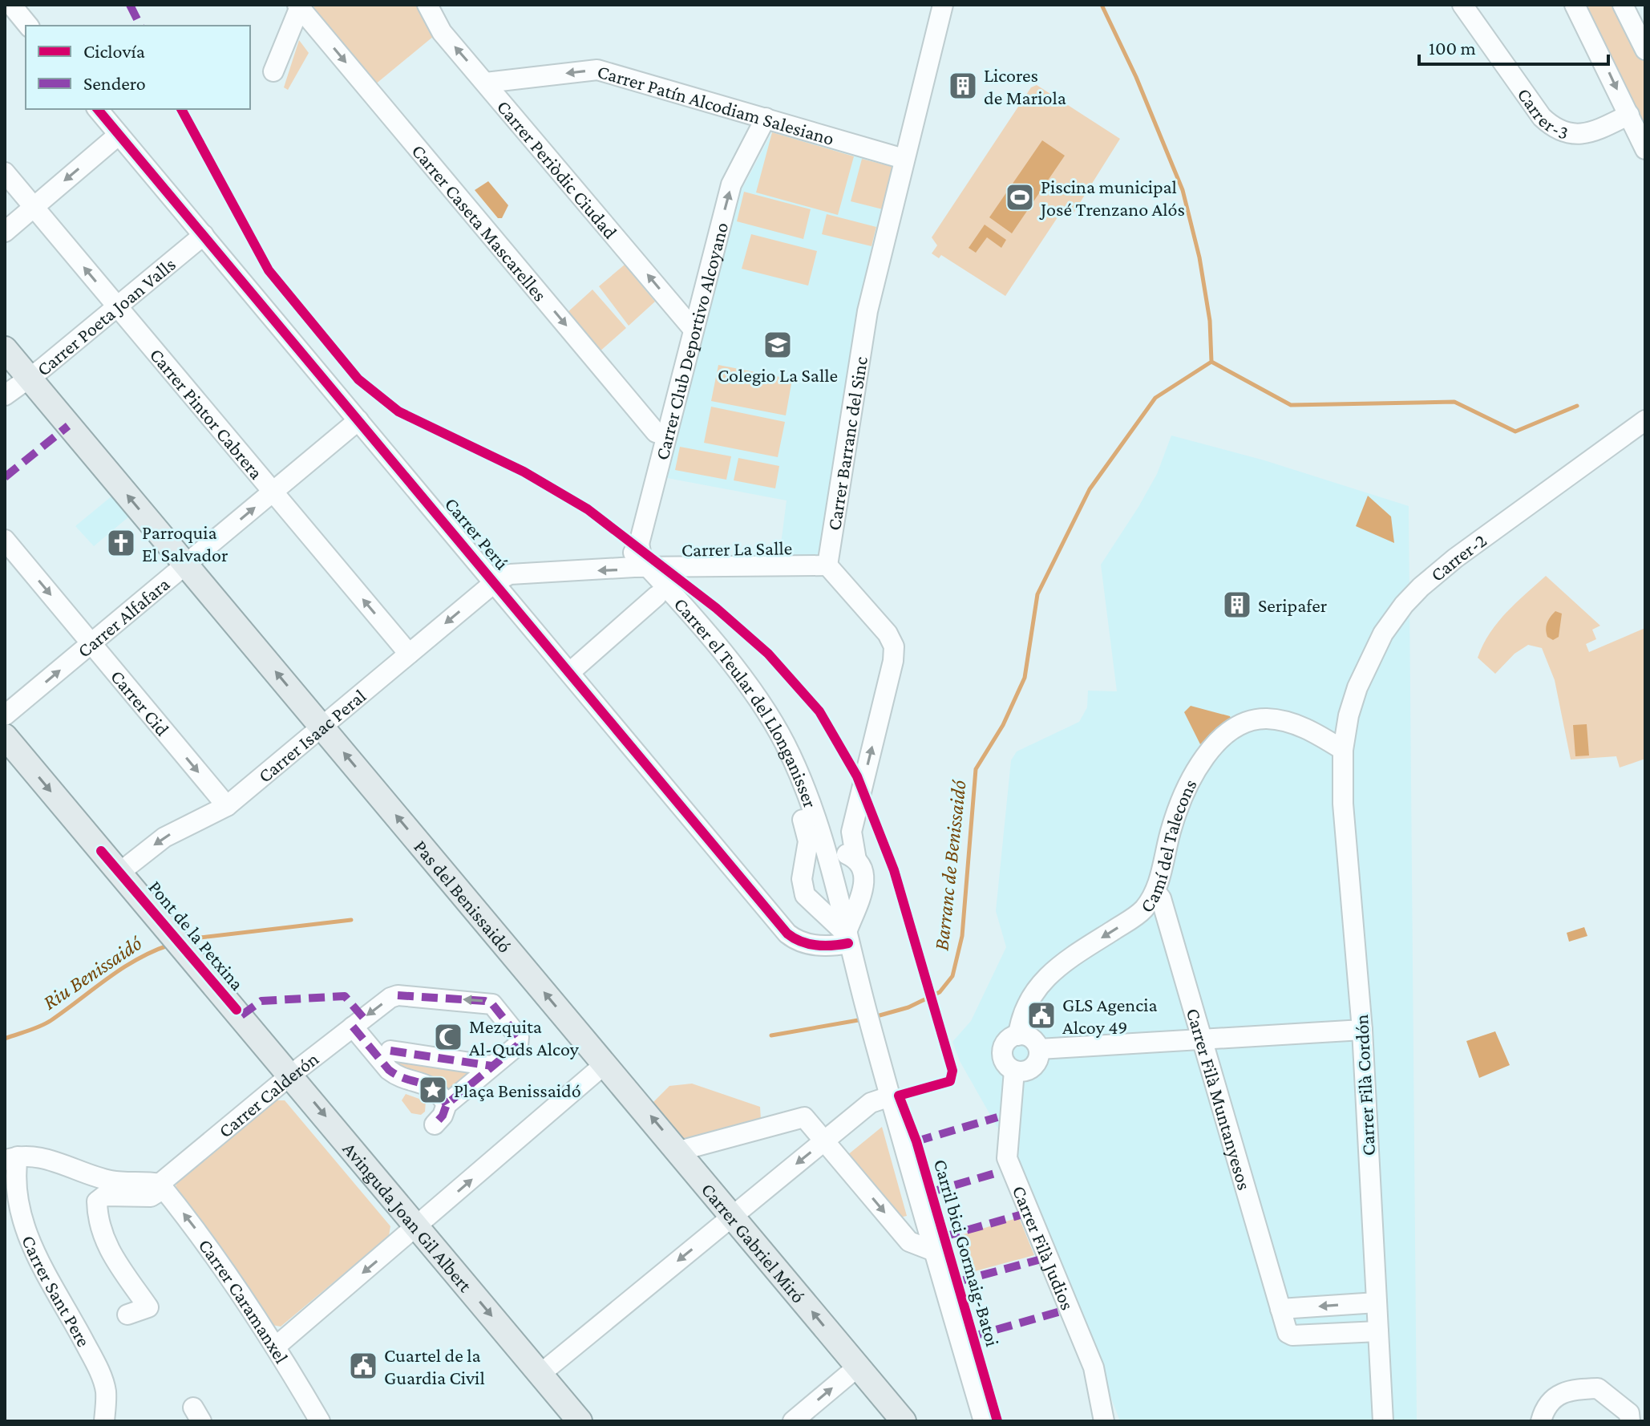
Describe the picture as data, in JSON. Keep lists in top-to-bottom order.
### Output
{
  "streets": {
    "main road": [
      "Pas del Benissaidó",
      "Pont de la Petxina",
      "Avinguda Joan Gil Albert",
      "Carrer Gabriel Miró"
    ],
    "street": [
      "Carrer Patín Alcodiam Salesiano",
      "Carrer-3",
      "Carrer Periòdic Ciudad",
      "Carrer Caseta Mascarelles",
      "Carrer Poeta Joan Valls",
      "Carrer Club Deportivo Alcoyano",
      "Carrer Pintor Cabrera",
      "Carrer Barranc del Sinc",
      "Carrer Perú",
      "Carrer La Salle",
      "Carrer-2",
      "Carrer Alfafara",
      "Carrer Cid",
      "Carrer el Teular del Llonganisser",
      "Carrer Isaac Peral",
      "Camí del Talecons",
      "Carrer Filà Cordón",
      "Carrer Calderón",
      "Carrer Filà Muntanyesos",
      "Carrer Filà Judios",
      "Carrer Sant Pere",
      "Carrer Caramanxel"
    ],
    "cycle path": ["Carril bici Gormaig-Batoi"]
  },
  "crossings": [
    ["Carrer Patín Alcodiam Salesiano", "Carrer Periòdic Ciudad"],
    ["Carrer Patín Alcodiam Salesiano", "Carrer Club Deportivo Alcoyano"],
    ["Carrer Patín Alcodiam Salesiano", "Carrer Barranc del Sinc"],
    ["Carrer Periòdic Ciudad", "Carrer Club Deportivo Alcoyano"],
    ["Carrer Caseta Mascarelles", "Carrer Club Deportivo Alcoyano"],
    ["Carrer Poeta Joan Valls", "Carrer Pintor Cabrera"],
    ["Carrer Poeta Joan Valls", "Carrer Perú"],
    ["Carrer Poeta Joan Valls", "Pas del Benissaidó"],
    ["Carrer Club Deportivo Alcoyano", "Carrer el Teular del Llonganisser"],
    ["Carrer Pintor Cabrera", "Carrer Alfafara"],
    ["Carrer Pintor Cabrera", "Carrer Isaac Peral"],
    ["Carrer Barranc del Sinc", "Carrer La Salle"],
    ["Carrer Perú", "Carrer La Salle"],
    ["Carrer Perú", "Carrer Alfafara"],
    ["Carrer Perú", "Carrer el Teular del Llonganisser"],
    ["Carrer Perú", "Carrer Isaac Peral"],
    ["Carrer La Salle", "Carrer el Teular del Llonganisser"],
    ["Carrer La Salle", "Carrer Isaac Peral"],
    ["Carrer-2", "Camí del Talecons"],
    ["Carrer-2", "Carrer Filà Cordón"],
    ["Carrer Alfafara", "Carrer Cid"],
    ["Carrer Alfafara", "Pas del Benissaidó"],
    ["Carrer Cid", "Carrer Isaac Peral"],
    ["Carrer Isaac Peral", "Pas del Benissaidó"],
    ["Carrer Isaac Peral", "Pont de la Petxina"],
    ["Camí del Talecons", "Carrer Filà Cordón"],
    ["Camí del Talecons", "Carrer Filà Muntanyesos"],
    ["Camí del Talecons", "Carrer Filà Judios"],
    ["Pas del Benissaidó", "Carrer Gabriel Miró"],
    ["Pont de la Petxina", "Avinguda Joan Gil Albert"],
    ["Carrer Filà Cordón", "Carrer Filà Muntanyesos"],
    ["Carrer Calderón", "Avinguda Joan Gil Albert"],
    ["Carrer Calderón", "Carrer Caramanxel"]
  ],
  "one_way": [
    "Carrer Patín Alcodiam Salesiano",
    "Carrer Periòdic Ciudad",
    "Carrer Caseta Mascarelles",
    "Carrer Club Deportivo Alcoyano",
    "Carrer Pintor Cabrera",
    "Carrer La Salle",
    "Carrer Alfafara",
    "Carrer Cid",
    "Carrer Isaac Peral",
    "Camí del Talecons",
    "Pas del Benissaidó",
    "Pont de la Petxina",
    "Avinguda Joan Gil Albert",
    "Carrer Gabriel Miró",
    "Carrer Caramanxel"
  ],
  "water": ["Barranc de Benissaidó", "Riu Benissaidó"],
  "places": {
    "building": ["Licores de Mariola", "Seripafer"],
    "sports": ["Piscina municipal José Trenzano Alós"],
    "school or university": ["Colegio La Salle"],
    "church": ["Parroquia El Salvador"],
    "public building": ["GLS Agencia Alcoy 49", "Cuartel de la Guardia Civil"],
    "mosque": ["Mezquita Al-Quds Alcoy"],
    "place": ["Plaça Benissaidó"]
  },
  "legend": ["Ciclovía", "Sendero"],
  "scale_bar": "100 m"
}
